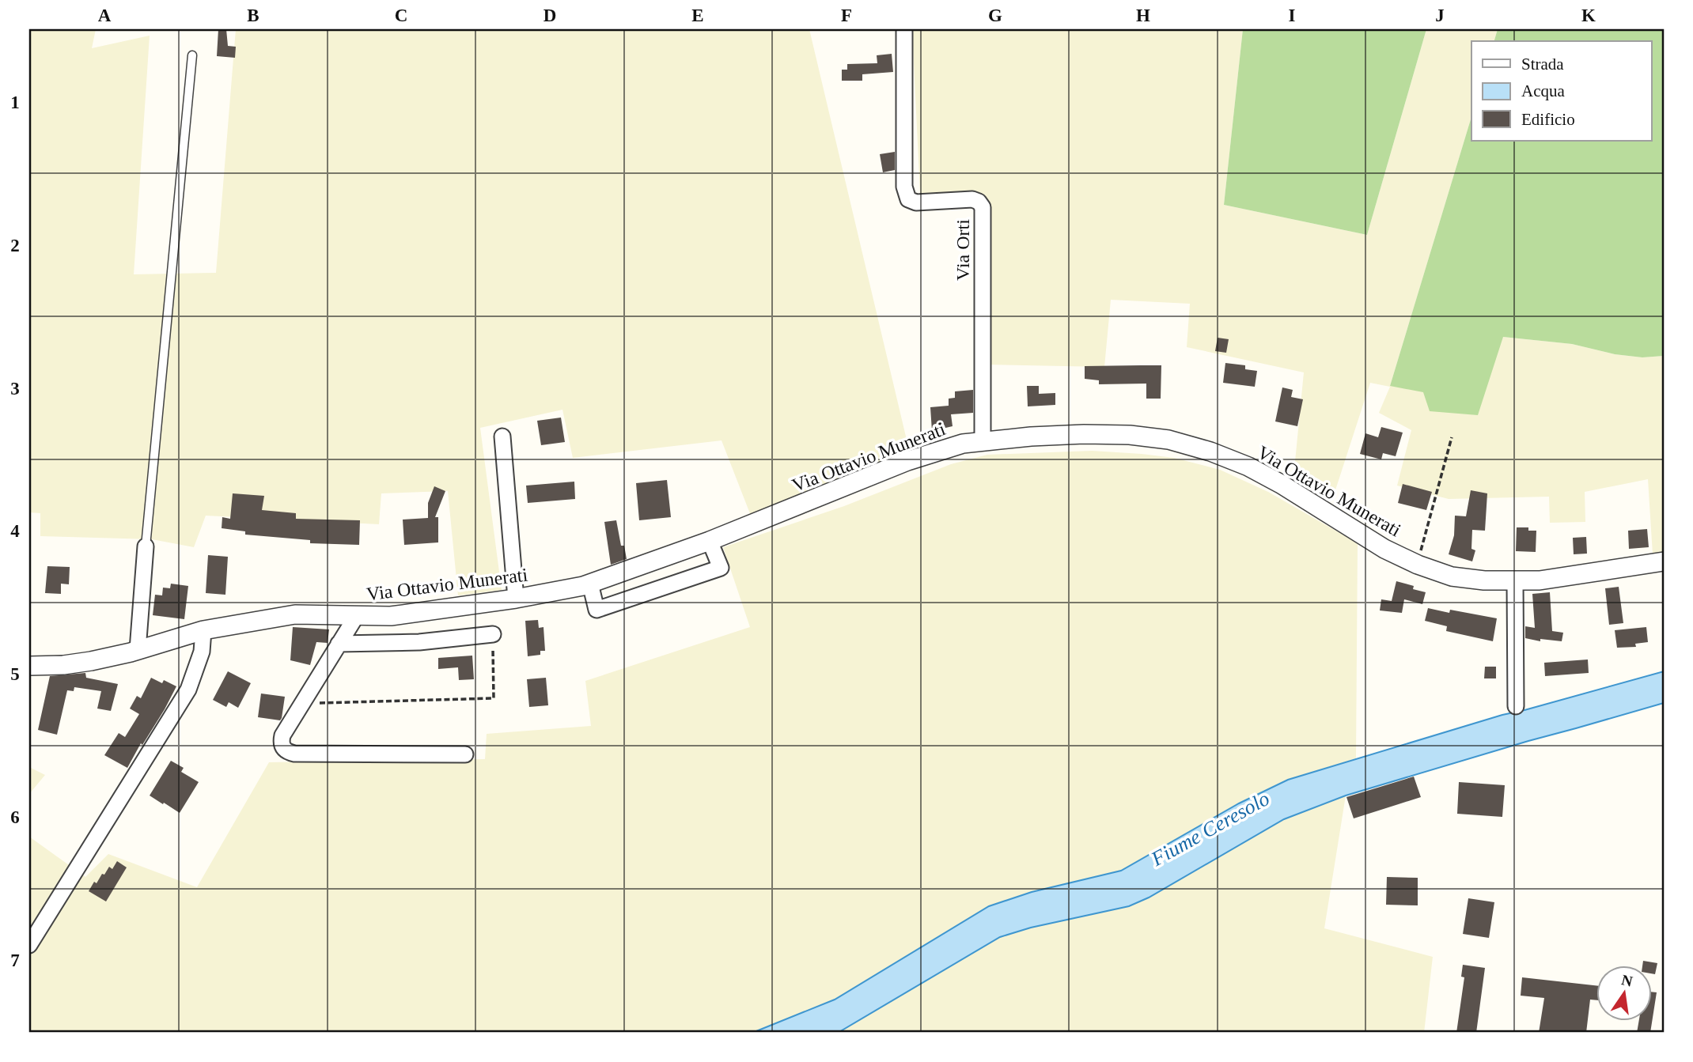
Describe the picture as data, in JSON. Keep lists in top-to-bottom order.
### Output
{
  "streets": {
    "street": ["Via Orti", "Via Ottavio Munerati"]
  },
  "crossings": [
    ["Via Orti", "Via Ottavio Munerati"]
  ],
  "water": ["Fiume Ceresolo"],
  "legend": ["Strada", "Acqua", "Edificio"],
  "north": "top",
  "grid": {
    "columns": [
      "A",
      "B",
      "C",
      "D",
      "E",
      "F",
      "G",
      "H",
      "I",
      "J",
      "K"
    ],
    "rows": [
      "1",
      "2",
      "3",
      "4",
      "5",
      "6",
      "7"
    ]
  }
}
